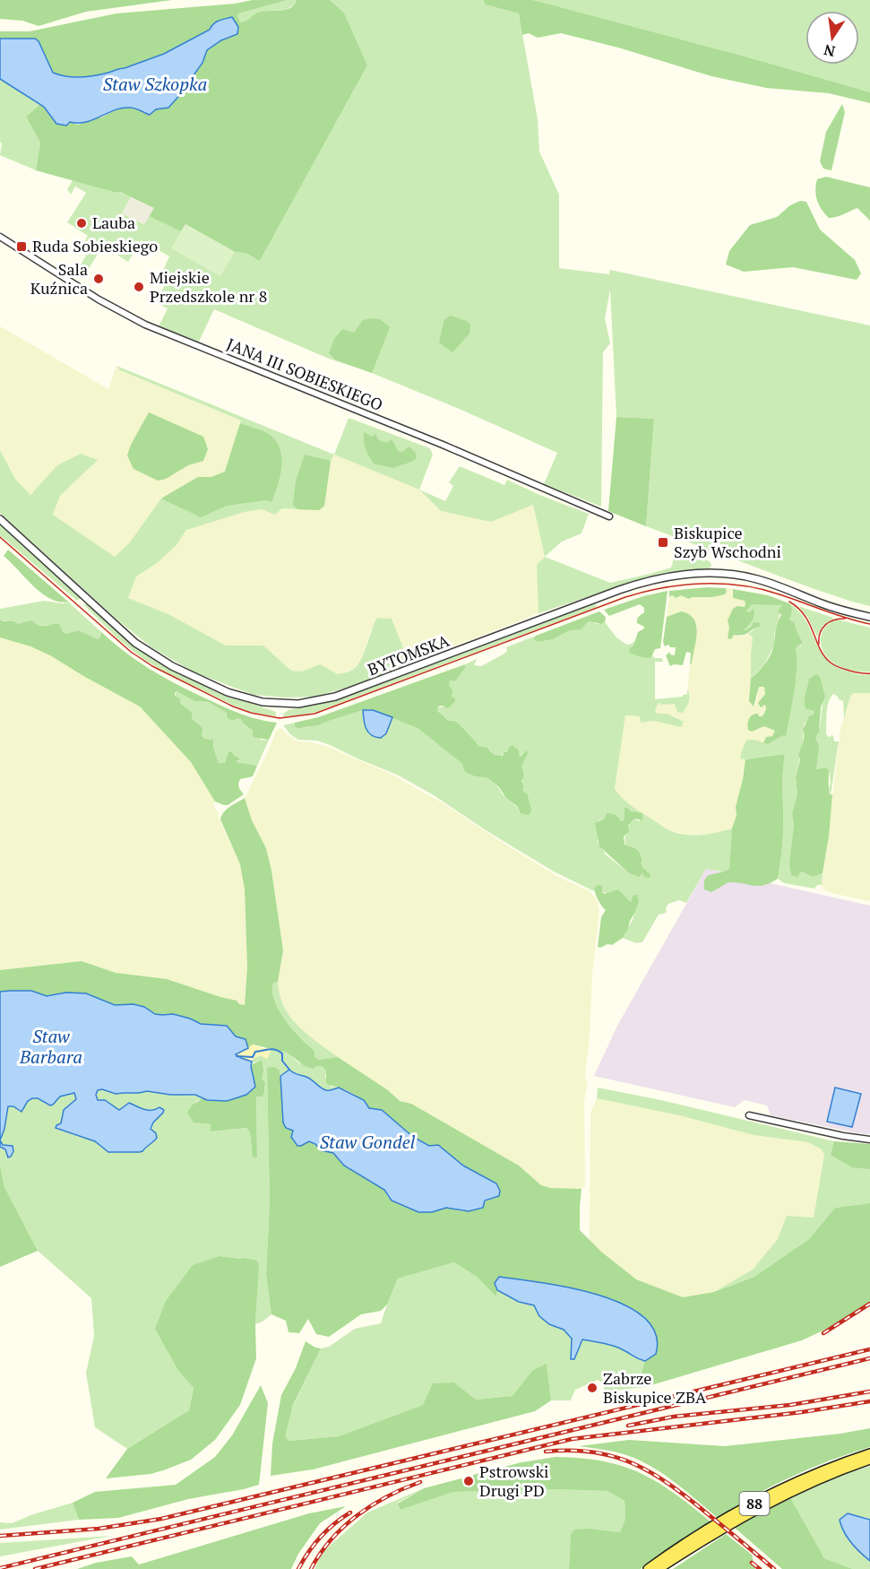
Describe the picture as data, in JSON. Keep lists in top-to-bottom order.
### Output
{
  "streets": {
    "main road": ["88"],
    "street": ["JANA III SOBIESKIEGO", "BYTOMSKA"]
  },
  "water": ["Staw Szkopka", "Staw Barbara", "Staw Gondel"],
  "places": {
    "other": [
      "Lauba",
      "Sala Kuźnica",
      "Miejskie Przedszkole nr 8",
      "Zabrze Biskupice ZBA",
      "Pstrowski Drugi PD"
    ],
    "transit": ["Ruda Sobieskiego", "Biskupice Szyb Wschodni"]
  },
  "north": "bottom"
}
